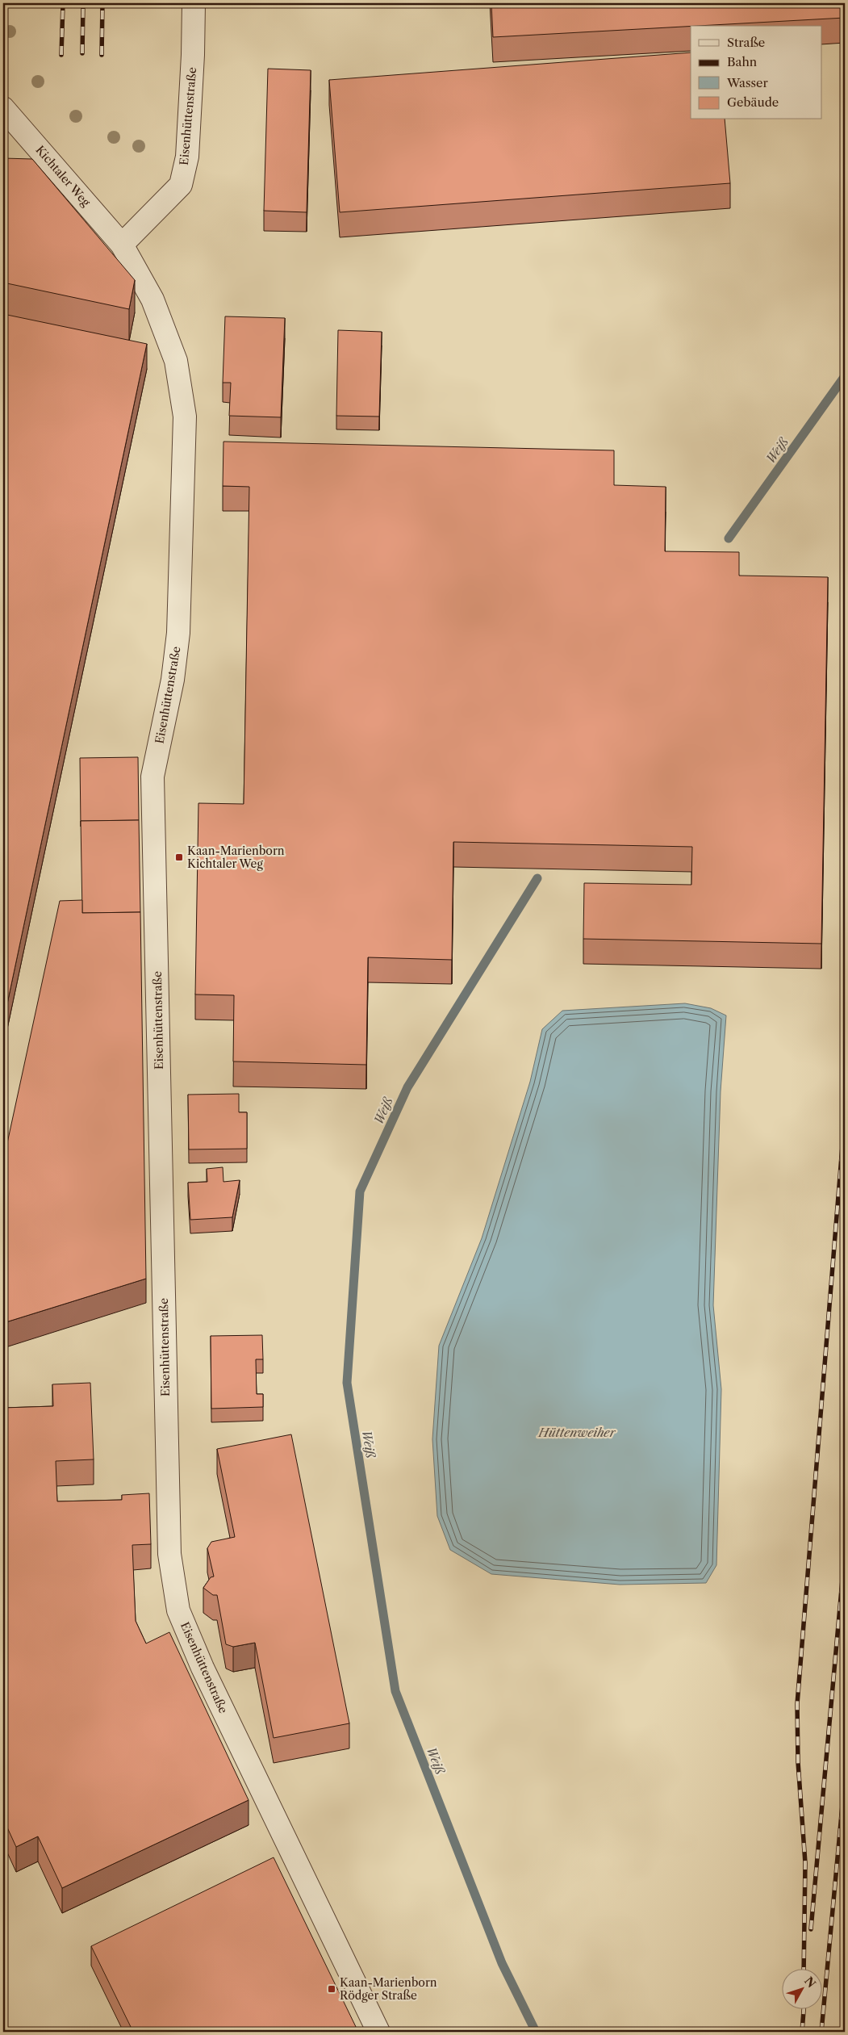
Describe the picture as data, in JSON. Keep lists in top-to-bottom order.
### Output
{
  "streets": {
    "street": ["Eisenhüttenstraße", "Kichtaler Weg"]
  },
  "crossings": [
    ["Eisenhüttenstraße", "Kichtaler Weg"]
  ],
  "water": ["Weiß", "Hüttenweiher"],
  "places": {
    "transit": ["Kaan-Marienborn Kichtaler Weg", "Kaan-Marienborn Rödger Straße"]
  },
  "legend": [
    "Straße",
    "Bahn",
    "Wasser",
    "Gebäude"
  ],
  "north": "top right"
}
